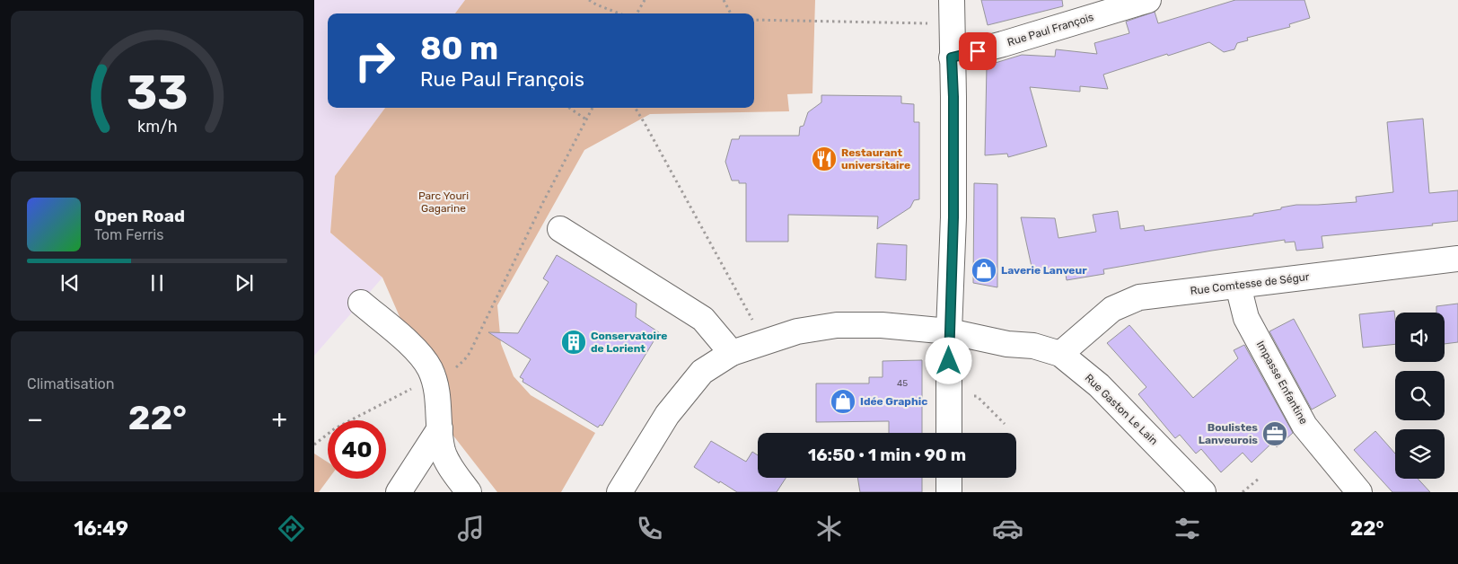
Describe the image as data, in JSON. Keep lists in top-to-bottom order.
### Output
{
  "streets": {
    "street": [
      "Rue Paul François",
      "Rue Comtesse de Ségur",
      "Impasse Enfantine",
      "Rue Gaston Le Lain"
    ]
  },
  "crossings": [
    ["Rue Comtesse de Ségur", "Impasse Enfantine"],
    ["Rue Comtesse de Ségur", "Rue Gaston Le Lain"]
  ],
  "parks": ["Parc Youri Gagarine"],
  "places": {
    "restaurant": ["Restaurant universitaire"],
    "shop": ["Laverie Lanveur", "Idée Graphic"],
    "building": ["Conservatoire de Lorient"],
    "office": ["Boulistes Lanveurois"]
  },
  "house_numbers": ["45"],
  "page": {
    "turn": ["80 m", "Rue Paul François"],
    "song": ["Open Road", "Tom Ferris"],
    "tile": "Climatisation",
    "heat": ["−", "22°", "+"],
    "limit": "40",
    "trip": "16:50 · 1 min · 90 m",
    "tabs": ["16:49", "22°"],
    "gauge": ["33", "km/h"]
  }
}
